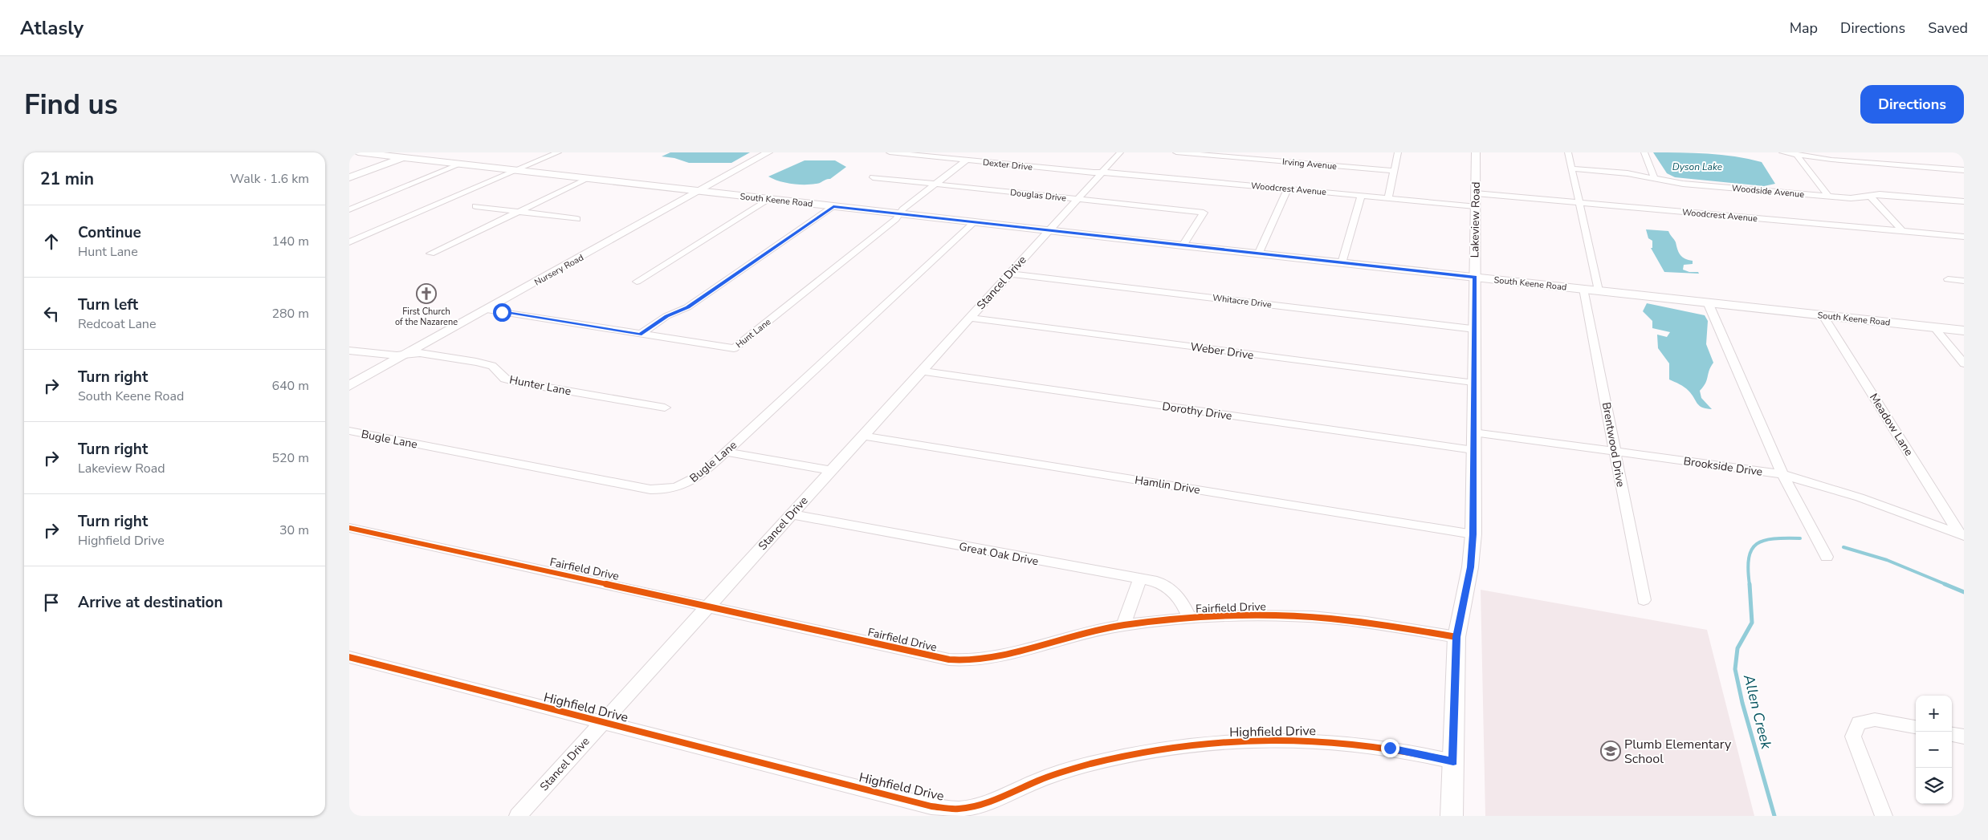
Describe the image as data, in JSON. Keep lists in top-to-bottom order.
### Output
{
  "streets": {
    "main road": ["South Keene Road"],
    "street": [
      "Irving Avenue",
      "Dexter Drive",
      "Woodcrest Avenue",
      "Woodside Avenue",
      "Douglas Drive",
      "Lakeview Road",
      "Nursery Road",
      "Stancel Drive",
      "Whitacre Drive",
      "Hunt Lane",
      "Weber Drive",
      "Hunter Lane",
      "Dorothy Drive",
      "Meadow Lane",
      "Bugle Lane",
      "Brentwood Drive",
      "Brookside Drive",
      "Hamlin Drive",
      "Great Oak Drive",
      "Fairfield Drive",
      "Highfield Drive"
    ]
  },
  "crossings": [
    ["Dexter Drive", "Woodcrest Avenue"],
    ["Dexter Drive", "Stancel Drive"],
    ["Dexter Drive", "Hunt Lane"],
    ["Woodcrest Avenue", "Lakeview Road"],
    ["Woodcrest Avenue", "Stancel Drive"],
    ["Douglas Drive", "South Keene Road"],
    ["Douglas Drive", "Stancel Drive"],
    ["Douglas Drive", "Hunt Lane"],
    ["South Keene Road", "Lakeview Road"],
    ["South Keene Road", "Nursery Road"],
    ["South Keene Road", "Stancel Drive"],
    ["South Keene Road", "Hunt Lane"],
    ["South Keene Road", "Meadow Lane"],
    ["South Keene Road", "Bugle Lane"],
    ["South Keene Road", "Brentwood Drive"],
    ["Lakeview Road", "Whitacre Drive"],
    ["Lakeview Road", "Weber Drive"],
    ["Lakeview Road", "Dorothy Drive"],
    ["Lakeview Road", "Brookside Drive"],
    ["Lakeview Road", "Hamlin Drive"],
    ["Lakeview Road", "Fairfield Drive"],
    ["Lakeview Road", "Highfield Drive"],
    ["Nursery Road", "Hunt Lane"],
    ["Nursery Road", "Hunter Lane"],
    ["Stancel Drive", "Whitacre Drive"],
    ["Stancel Drive", "Weber Drive"],
    ["Stancel Drive", "Dorothy Drive"],
    ["Stancel Drive", "Hamlin Drive"],
    ["Stancel Drive", "Great Oak Drive"],
    ["Stancel Drive", "Fairfield Drive"],
    ["Stancel Drive", "Highfield Drive"],
    ["Meadow Lane", "Brookside Drive"],
    ["Brentwood Drive", "Brookside Drive"],
    ["Great Oak Drive", "Fairfield Drive"]
  ],
  "water": ["Dyson Lake", "Allen Creek"],
  "places": {
    "church": ["First Church of the Nazarene"],
    "school or university": ["Plumb Elementary School"]
  },
  "page": {
    "header": "Atlasly",
    "nav": ["Map", "Directions", "Saved"],
    "buttons": "Directions",
    "title": "Find us",
    "heading": ["21 min", "Walk · 1.6 km"],
    "list": [
      ["Continue", "Hunt Lane", "140 m"],
      ["Turn left", "Redcoat Lane", "280 m"],
      ["Turn right", "South Keene Road", "640 m"],
      ["Turn right", "Lakeview Road", "520 m"],
      ["Turn right", "Highfield Drive", "30 m"],
      "Arrive at destination"
    ],
    "map_buttons": ["+", "−"]
  }
}
